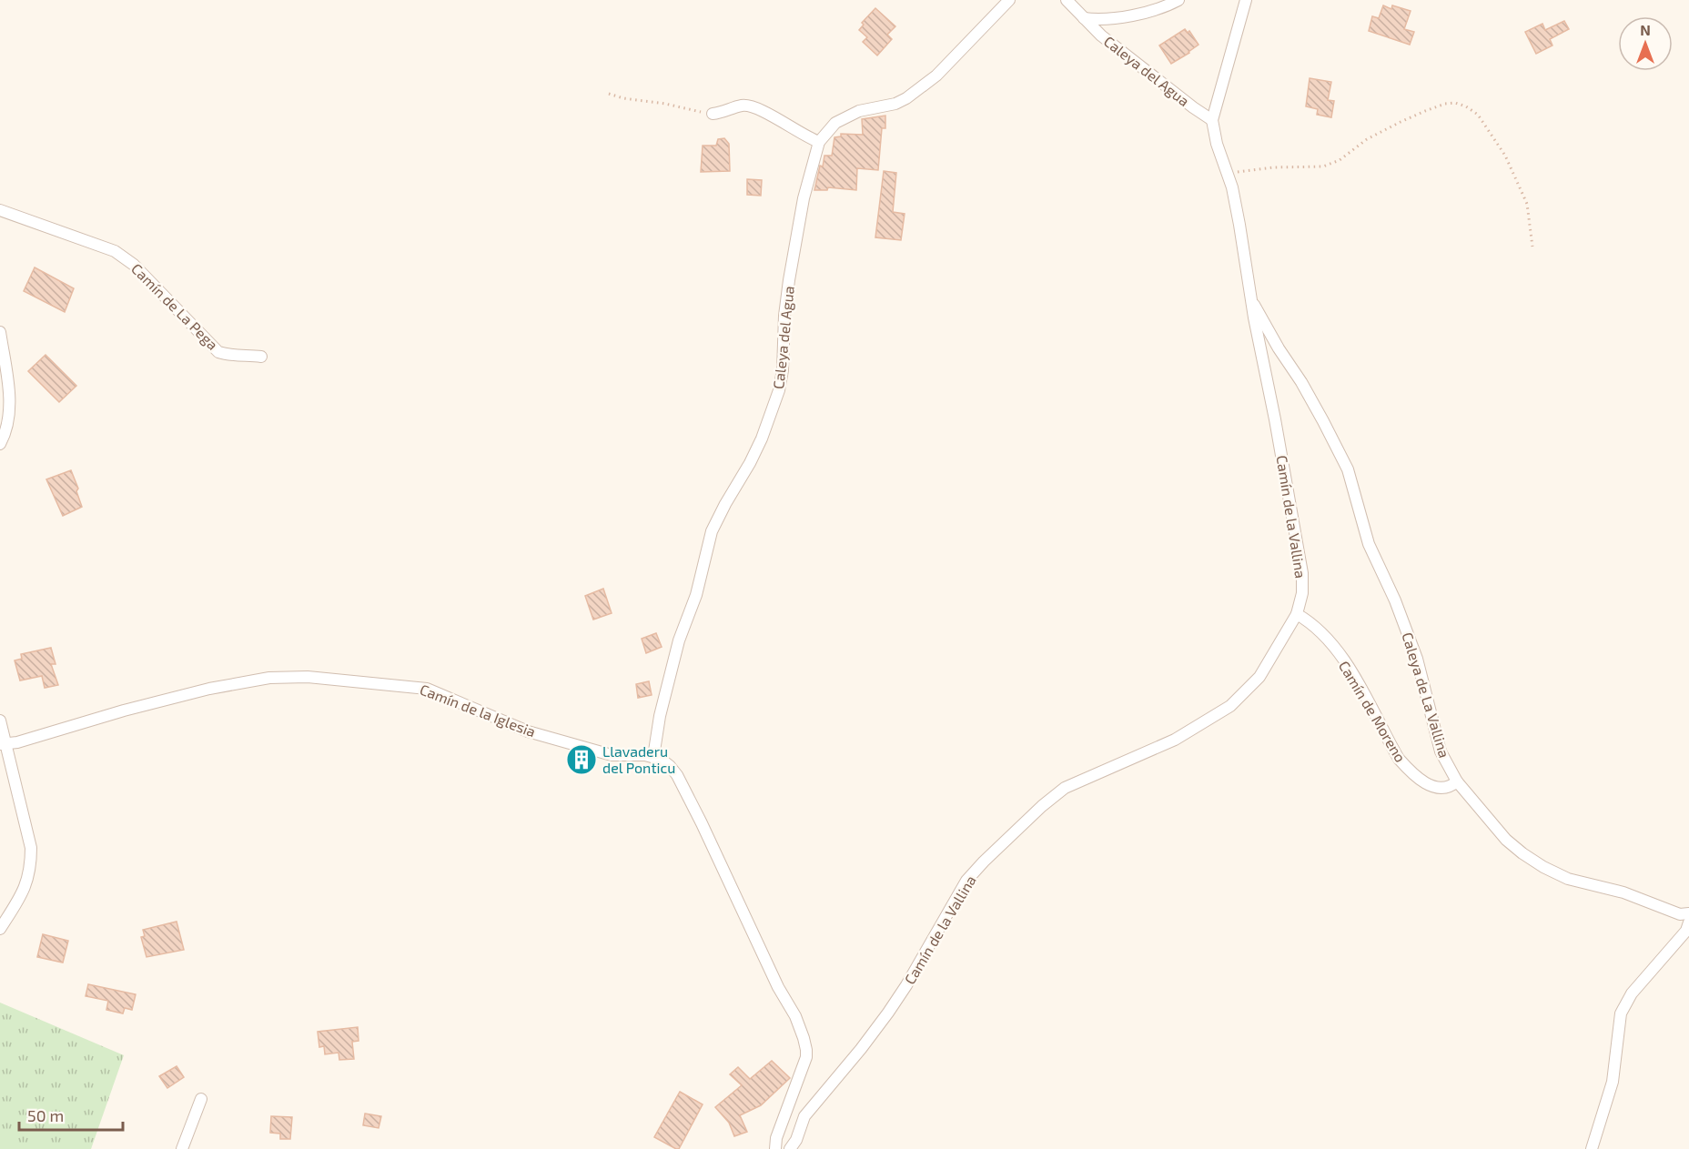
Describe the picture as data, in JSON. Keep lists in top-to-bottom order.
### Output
{
  "streets": {
    "street": [
      "Caleya del Agua",
      "Camín de La Pega",
      "Camín de la Vallina",
      "Caleya de La Vallina",
      "Camín de la Iglesia",
      "Camín de Moreno"
    ]
  },
  "crossings": [
    ["Caleya del Agua", "Camín de la Vallina"],
    ["Caleya del Agua", "Camín de la Iglesia"],
    ["Camín de la Vallina", "Caleya de La Vallina"],
    ["Camín de la Vallina", "Camín de Moreno"],
    ["Caleya de La Vallina", "Camín de Moreno"]
  ],
  "places": {
    "building": ["Llavaderu del Ponticu"]
  },
  "scale_bar": "50 m",
  "north": "top"
}
